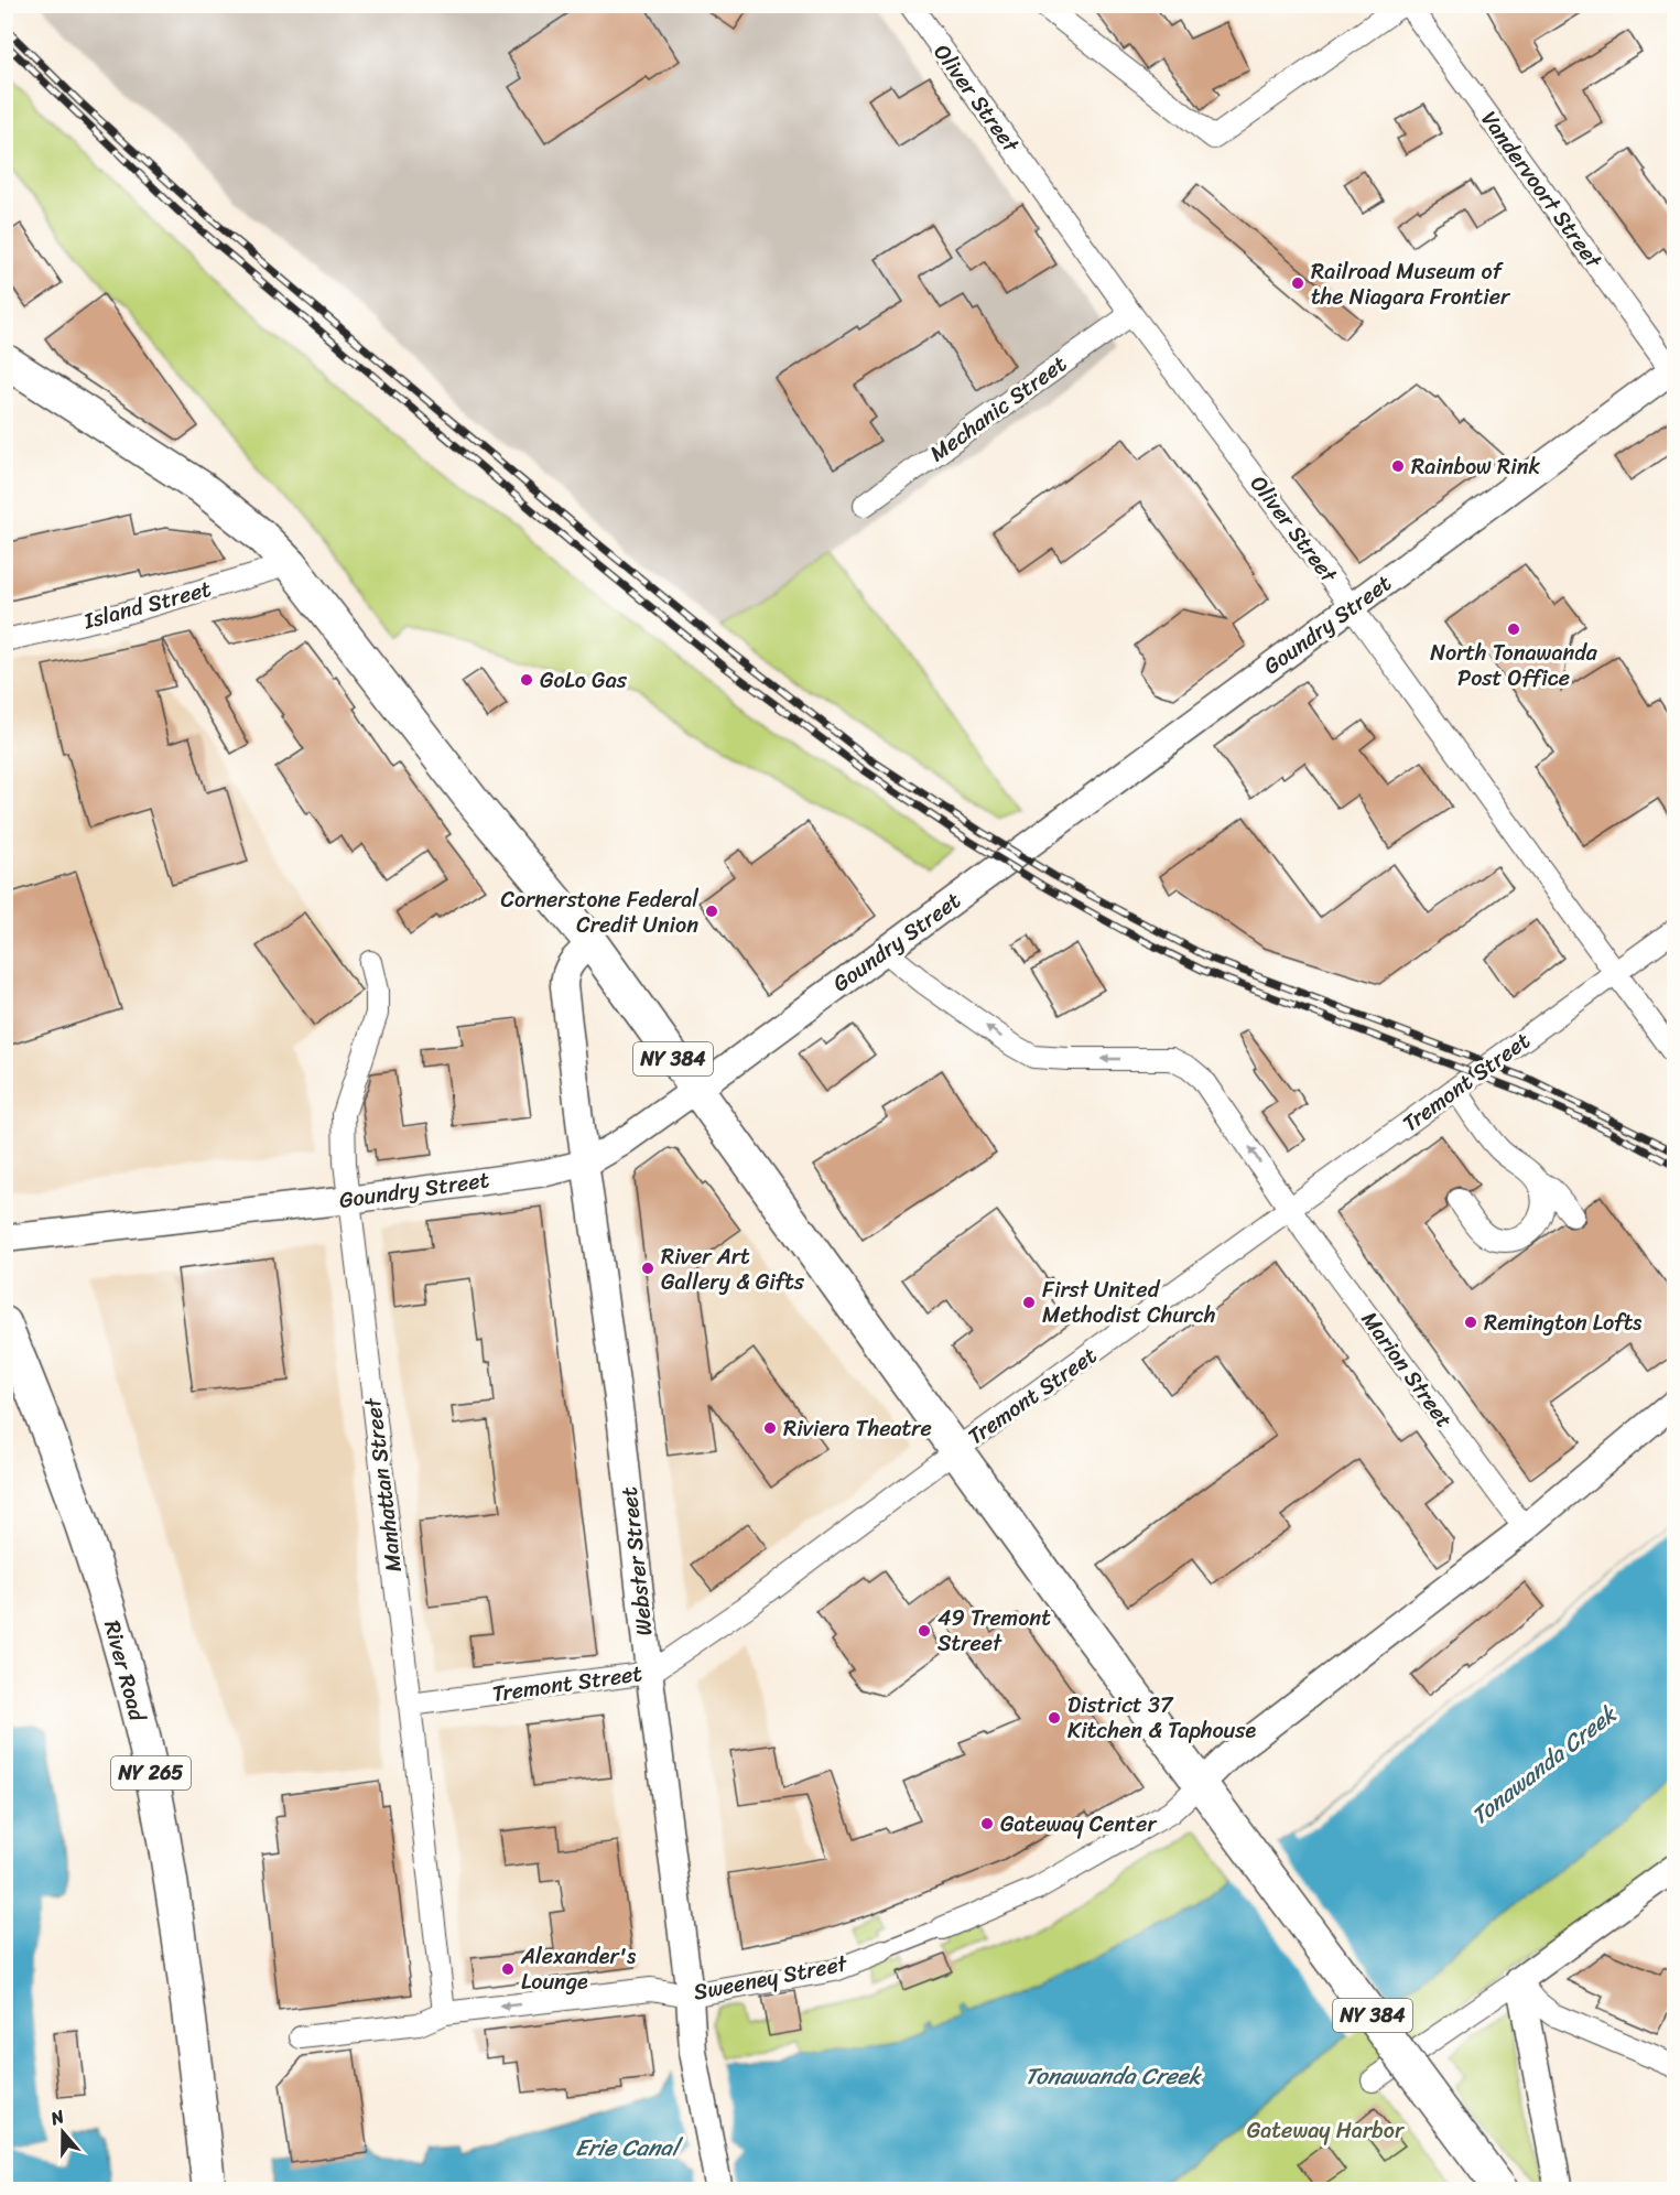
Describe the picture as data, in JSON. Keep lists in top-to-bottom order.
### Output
{
  "streets": {
    "main road": ["NY 384", "River Road", "NY 265"],
    "street": [
      "Oliver Street",
      "Vandervoort Street",
      "Mechanic Street",
      "Island Street",
      "Goundry Street",
      "Tremont Street",
      "Marion Street",
      "Manhattan Street",
      "Webster Street",
      "Sweeney Street"
    ]
  },
  "crossings": [
    ["Oliver Street", "Mechanic Street"],
    ["Oliver Street", "Goundry Street"],
    ["Oliver Street", "Tremont Street"],
    ["Vandervoort Street", "Goundry Street"],
    ["Island Street", "NY 384"],
    ["Goundry Street", "NY 384"],
    ["Goundry Street", "Marion Street"],
    ["Goundry Street", "Manhattan Street"],
    ["Goundry Street", "Webster Street"],
    ["NY 384", "Tremont Street"],
    ["NY 384", "Webster Street"],
    ["NY 384", "Sweeney Street"],
    ["Tremont Street", "Marion Street"],
    ["Tremont Street", "Manhattan Street"],
    ["Tremont Street", "Webster Street"],
    ["Manhattan Street", "Sweeney Street"],
    ["Webster Street", "Sweeney Street"]
  ],
  "one_way": ["Marion Street"],
  "water": ["Tonawanda Creek", "Erie Canal"],
  "parks": ["Gateway Harbor"],
  "places": [
    "Railroad Museum of the Niagara Frontier",
    "Rainbow Rink",
    "North Tonawanda Post Office",
    "GoLo Gas",
    "Cornerstone Federal Credit Union",
    "River Art Gallery & Gifts",
    "First United Methodist Church",
    "Remington Lofts",
    "Riviera Theatre",
    "49 Tremont Street",
    "District 37 Kitchen & Taphouse",
    "Gateway Center",
    "Alexander's Lounge"
  ],
  "north": "top"
}
